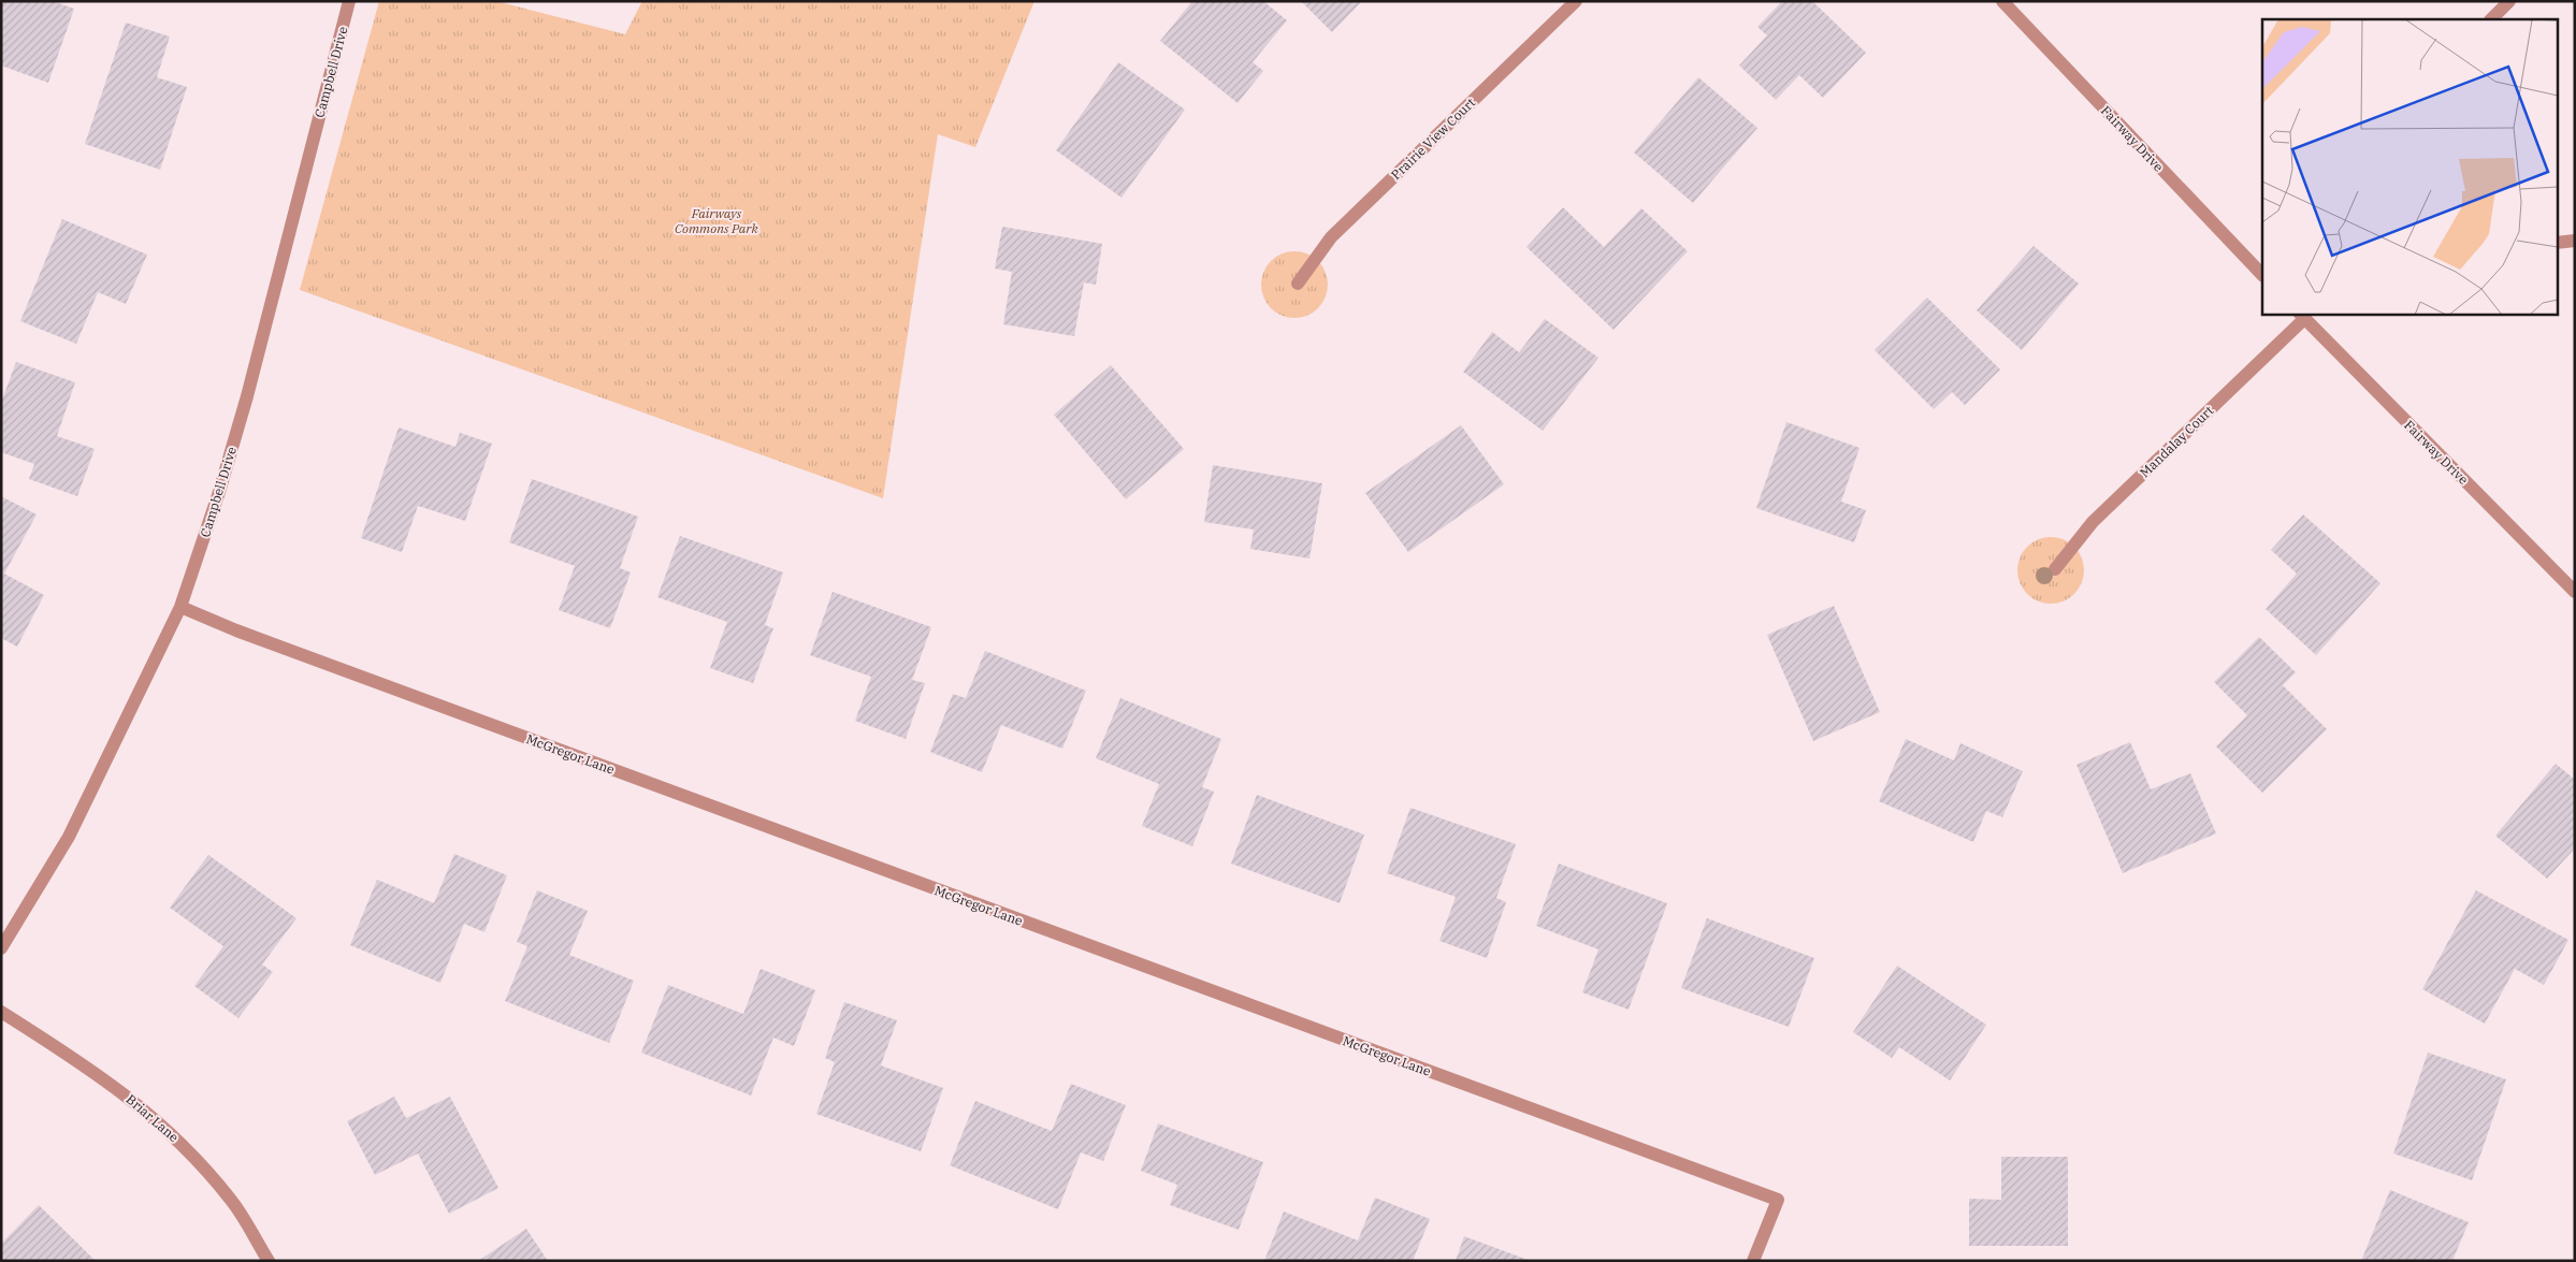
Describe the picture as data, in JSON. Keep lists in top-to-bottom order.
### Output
{
  "streets": {
    "street": [
      "Campbell Drive",
      "Prairie View Court",
      "Fairway Drive",
      "Mandalay Court",
      "McGregor Lane",
      "Briar Lane"
    ]
  },
  "crossings": [
    ["Campbell Drive", "McGregor Lane"],
    ["Fairway Drive", "Mandalay Court"]
  ],
  "parks": ["Fairways Commons Park"]
}
